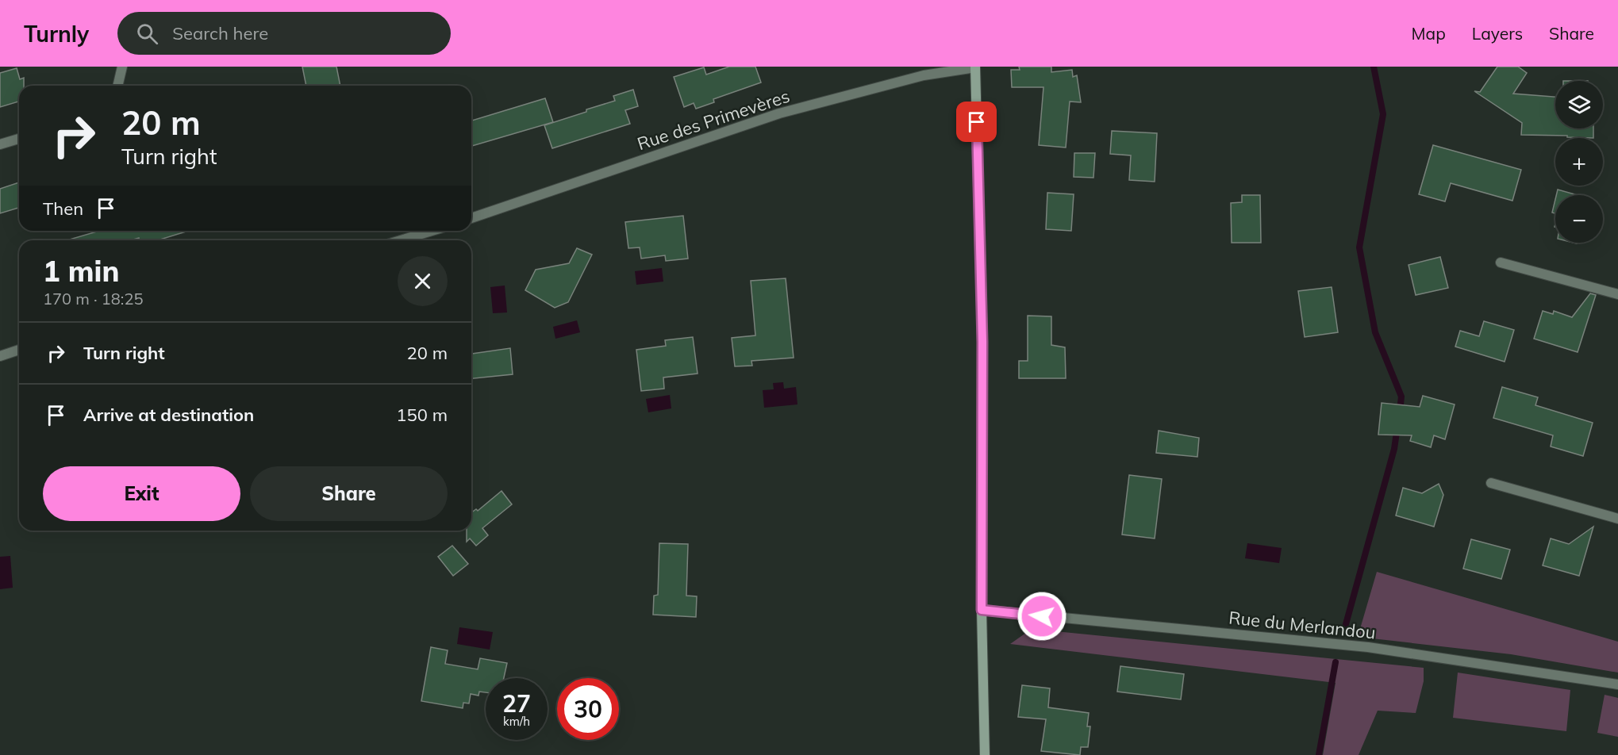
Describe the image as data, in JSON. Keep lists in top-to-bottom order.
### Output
{
  "streets": {
    "street": ["Rue des Primevères", "Rue du Merlandou"]
  },
  "page": {
    "header": "Turnly",
    "search": "Search here",
    "nav": ["Map", "Layers", "Share"],
    "map_buttons": ["+", "−"],
    "turn": ["20 m", "Turn right"],
    "then": "Then",
    "heading": ["1 min", "170 m · 18:25"],
    "list": [
      {
        "name": "Turn right",
        "value": "20 m"
      },
      {
        "name": "Arrive at destination",
        "value": "150 m"
      }
    ],
    "buttons": ["Exit", "Share"],
    "speed": "27 km/h",
    "limit": "30"
  }
}
